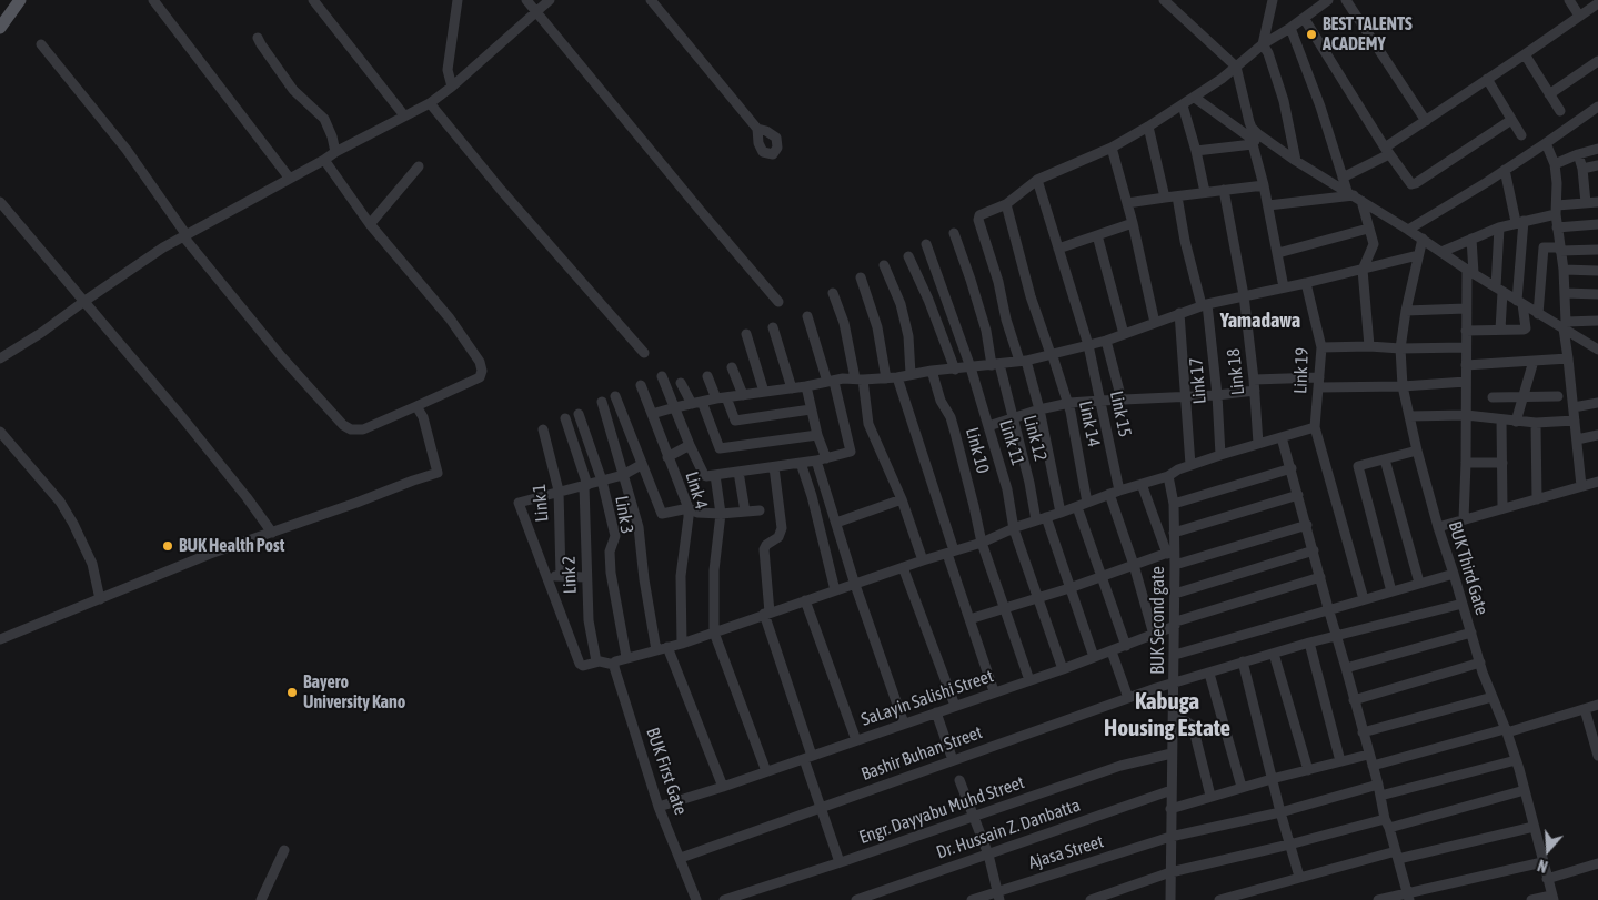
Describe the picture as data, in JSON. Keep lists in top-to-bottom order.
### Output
{
  "streets": {
    "street": [
      "Link 19",
      "Link 18",
      "Link 17",
      "Link 15",
      "Link 14",
      "Link 12",
      "Link 11",
      "Link 10",
      "Link 4",
      "Link 1",
      "Link 3",
      "BUK Third Gate",
      "Link 2",
      "BUK Second gate",
      "SaLayin Salishi Street",
      "Bashir Buhan Street",
      "BUK First Gate",
      "Engr. Dayyabu Muhd Street",
      "Dr. Hussain Z. Danbatta",
      "Ajasa Street"
    ]
  },
  "crossings": [
    ["Link 15", "SaLayin Salishi Street"],
    ["Link 12", "SaLayin Salishi Street"],
    ["Link 11", "SaLayin Salishi Street"],
    ["Link 10", "SaLayin Salishi Street"],
    ["BUK Third Gate", "Bashir Buhan Street"],
    ["BUK Second gate", "SaLayin Salishi Street"],
    ["BUK Second gate", "Bashir Buhan Street"],
    ["BUK Second gate", "Engr. Dayyabu Muhd Street"],
    ["BUK Second gate", "Dr. Hussain Z. Danbatta"],
    ["BUK Second gate", "Ajasa Street"],
    ["SaLayin Salishi Street", "BUK First Gate"],
    ["Bashir Buhan Street", "BUK First Gate"]
  ],
  "districts": ["Yamadawa", "Kabuga Housing Estate"],
  "places": ["BEST TALENTS ACADEMY", "BUK Health Post", "Bayero University Kano"],
  "north": "bottom"
}
